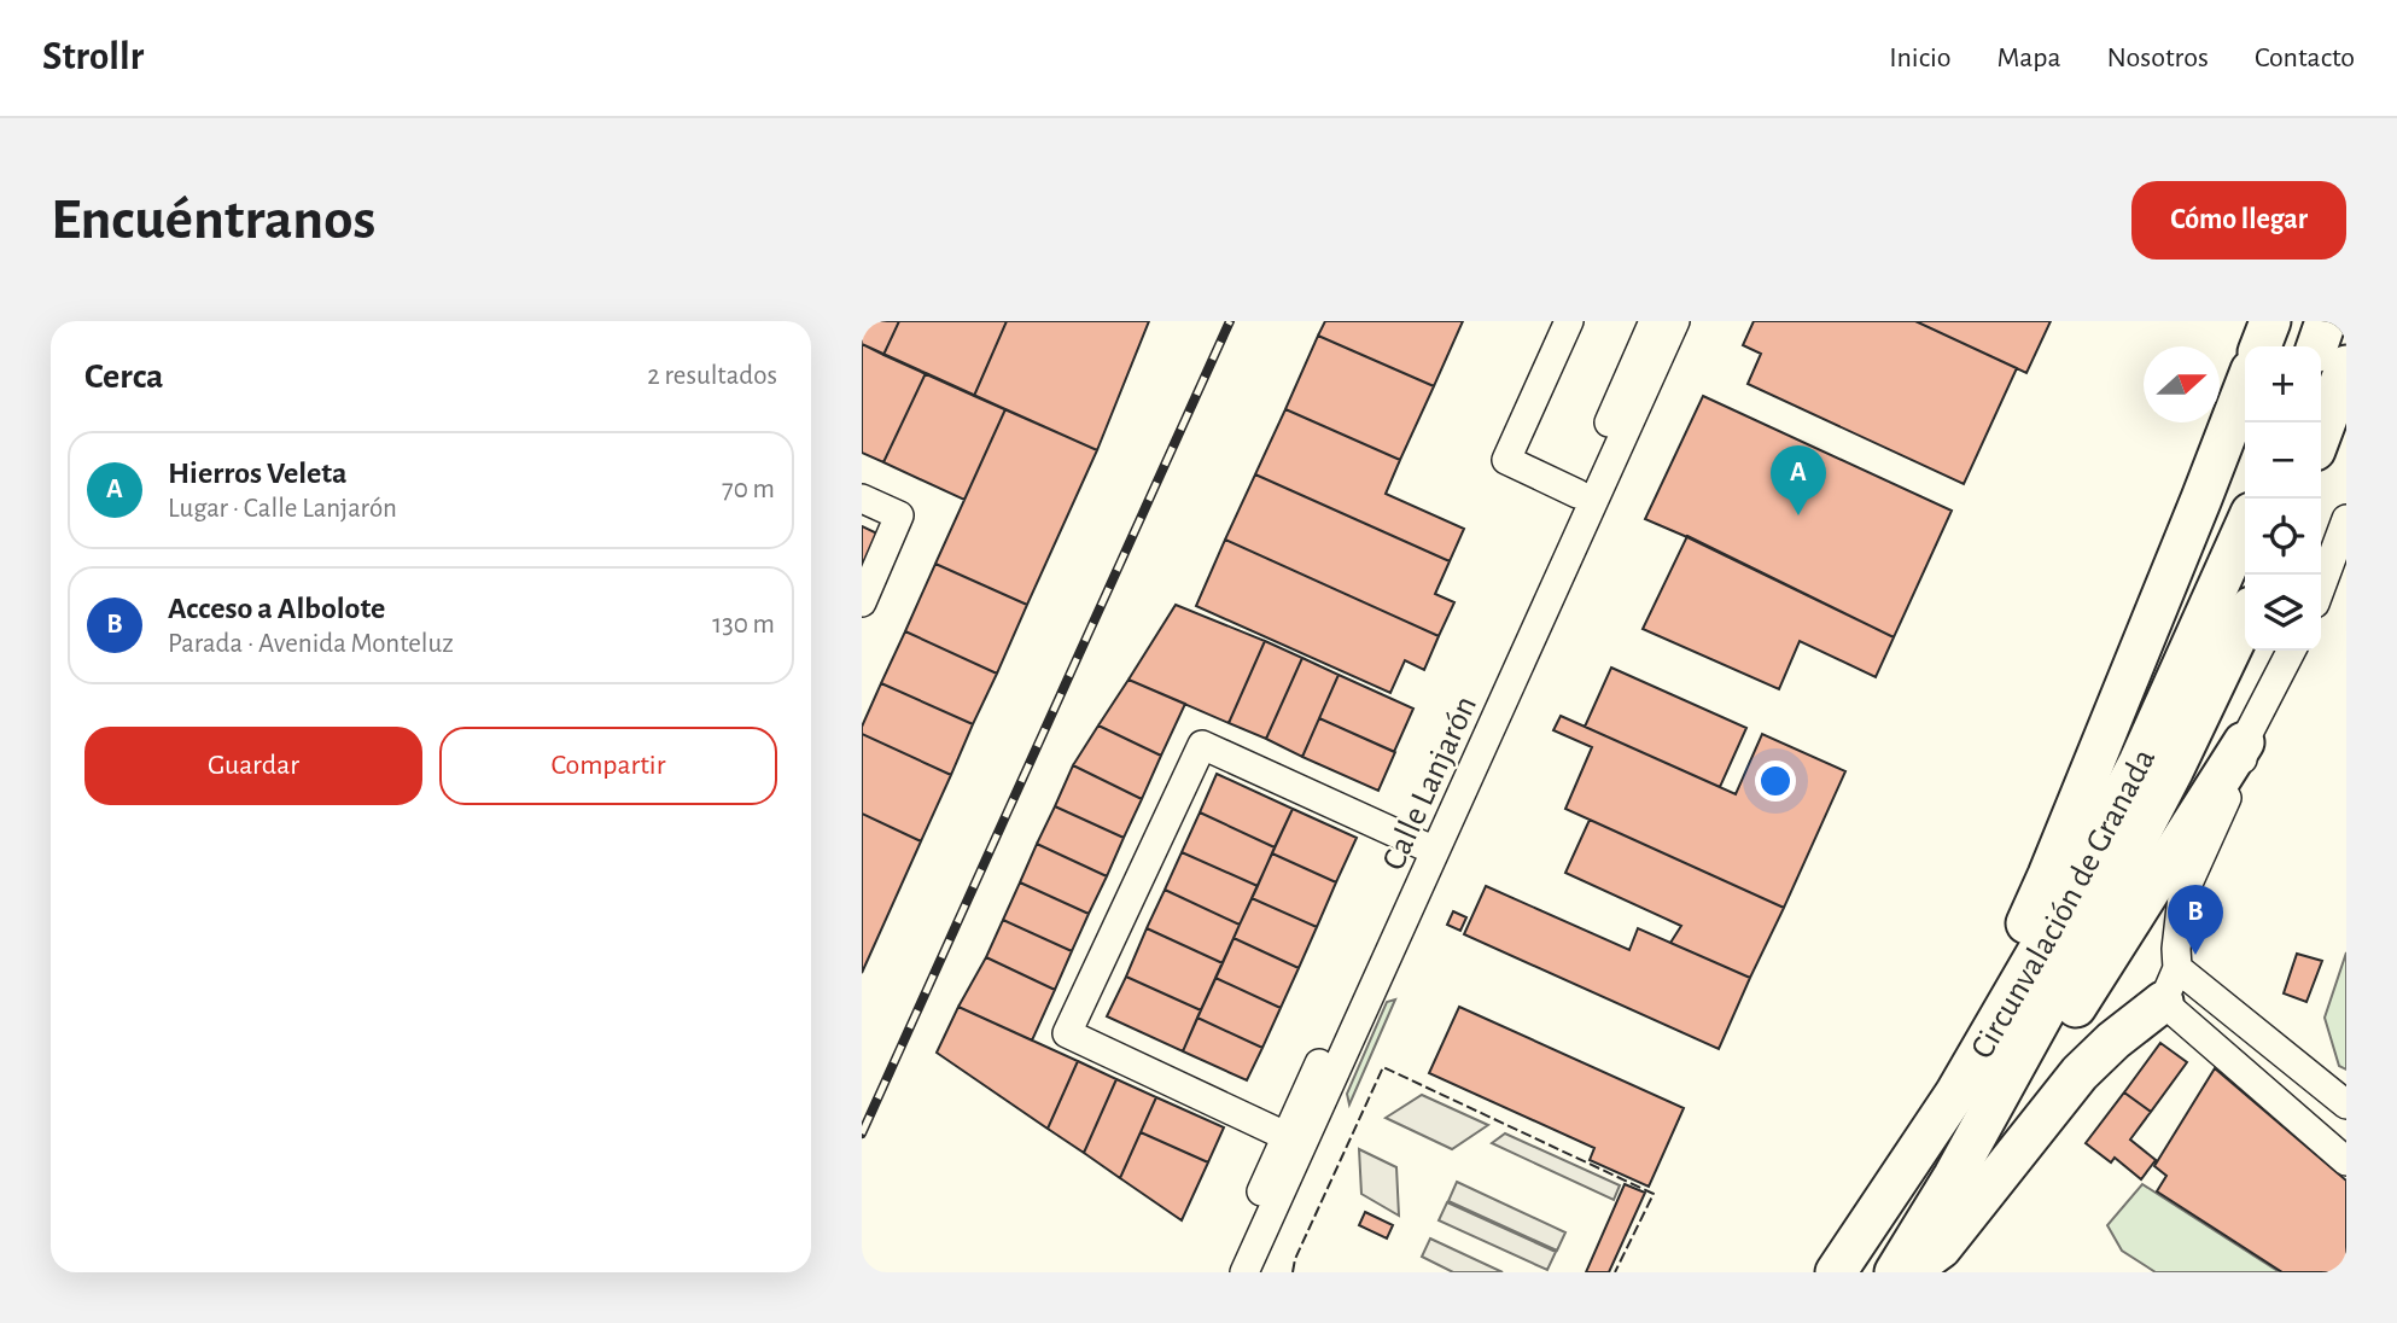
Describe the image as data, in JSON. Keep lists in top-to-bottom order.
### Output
{
  "streets": {
    "highway": ["Circunvalación de Granada"],
    "street": ["Calle Lanjarón"]
  },
  "north": "right",
  "page": {
    "header": "Strollr",
    "nav": [
      "Inicio",
      "Mapa",
      "Nosotros",
      "Contacto"
    ],
    "buttons": [
      "Cómo llegar",
      ["Guardar", "Compartir"]
    ],
    "title": "Encuéntranos",
    "heading": ["Cerca", "2 resultados"],
    "map_buttons": ["+", "−"],
    "list": [
      {
        "mark": "A",
        "name": "Hierros Veleta",
        "note": "Lugar · Calle Lanjarón",
        "value": "70 m"
      },
      {
        "mark": "B",
        "name": "Acceso a Albolote",
        "note": "Parada · Avenida Monteluz",
        "value": "130 m"
      }
    ],
    "pins": ["A", "B"]
  }
}
